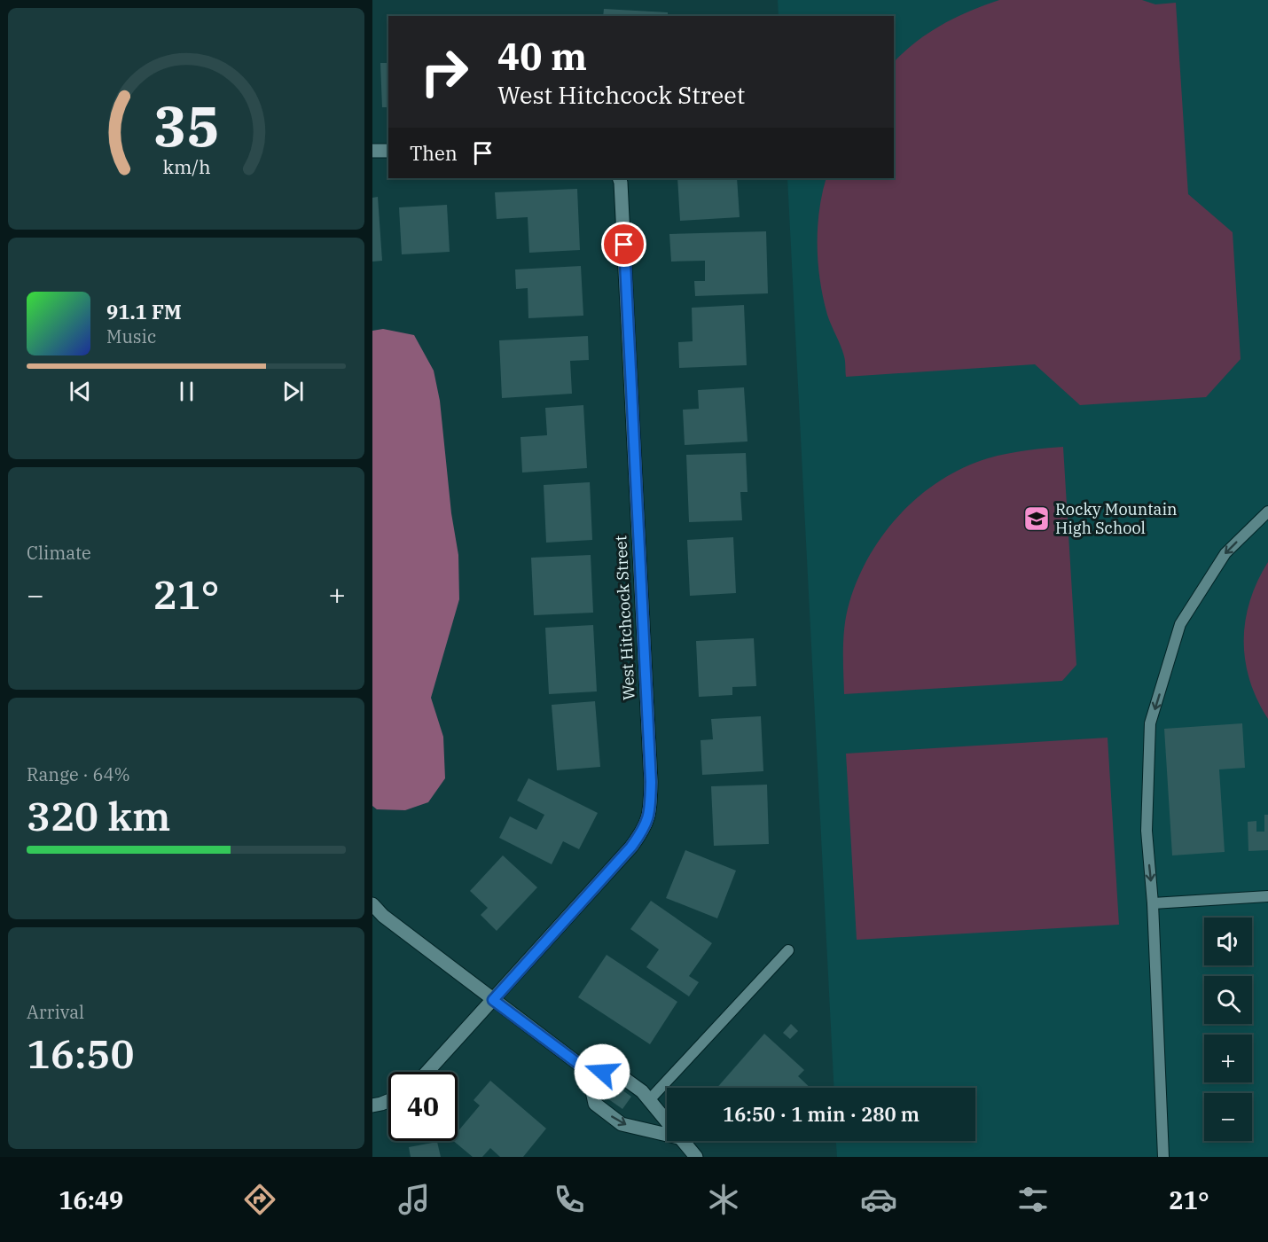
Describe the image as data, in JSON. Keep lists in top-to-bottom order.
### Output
{
  "streets": {
    "street": ["West Hitchcock Street"]
  },
  "places": {
    "school or university": ["Rocky Mountain High School"]
  },
  "page": {
    "turn": ["40 m", "West Hitchcock Street"],
    "then": "Then",
    "song": ["91.1 FM", "Music"],
    "tile": [
      "Climate",
      ["Range · 64%", "320 km"],
      ["Arrival", "16:50"]
    ],
    "heat": ["−", "21°", "+"],
    "map_buttons": ["+", "−"],
    "limit": "40",
    "trip": "16:50 · 1 min · 280 m",
    "tabs": ["16:49", "21°"],
    "gauge": ["35", "km/h"]
  }
}
